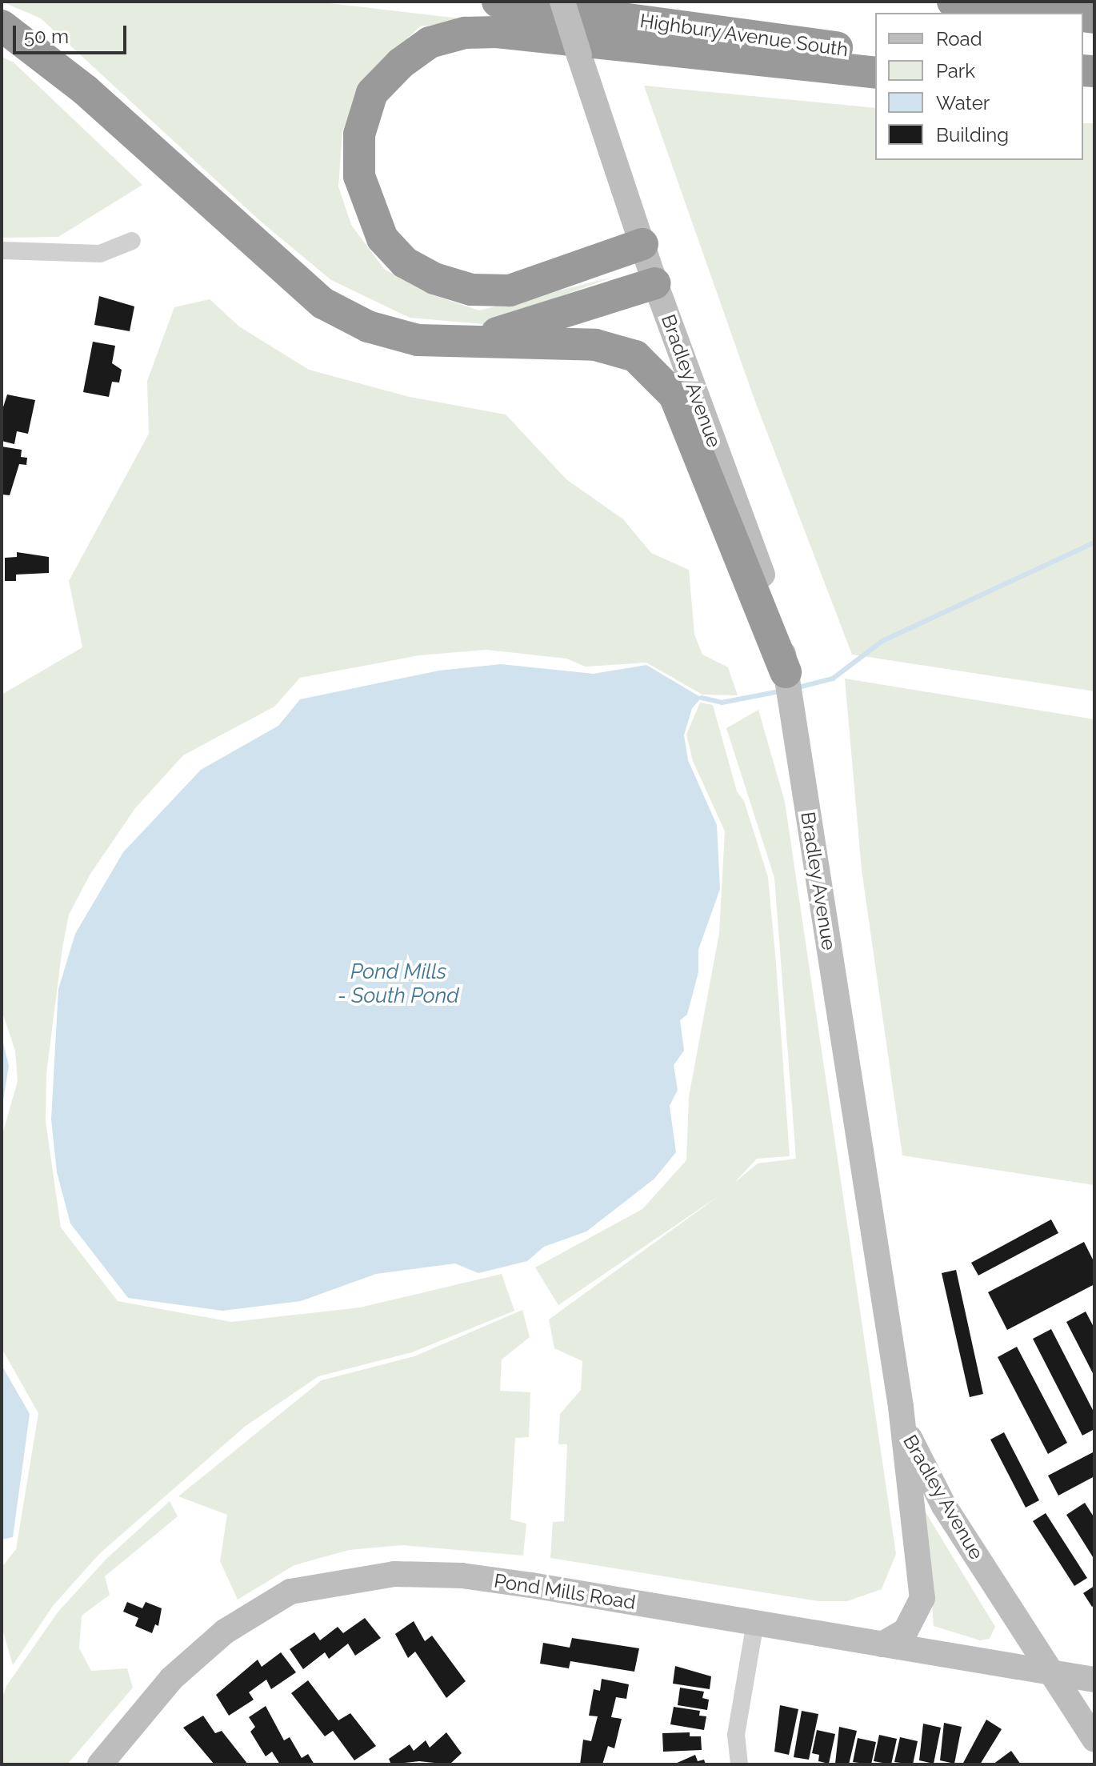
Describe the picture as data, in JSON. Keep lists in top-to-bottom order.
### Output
{
  "streets": {
    "highway": ["Highbury Avenue South"],
    "main road": ["Bradley Avenue", "Pond Mills Road"]
  },
  "crossings": [
    ["Bradley Avenue", "Pond Mills Road"]
  ],
  "water": ["Pond Mills - South Pond"],
  "legend": [
    "Road",
    "Park",
    "Water",
    "Building"
  ],
  "scale_bar": "50 m"
}
